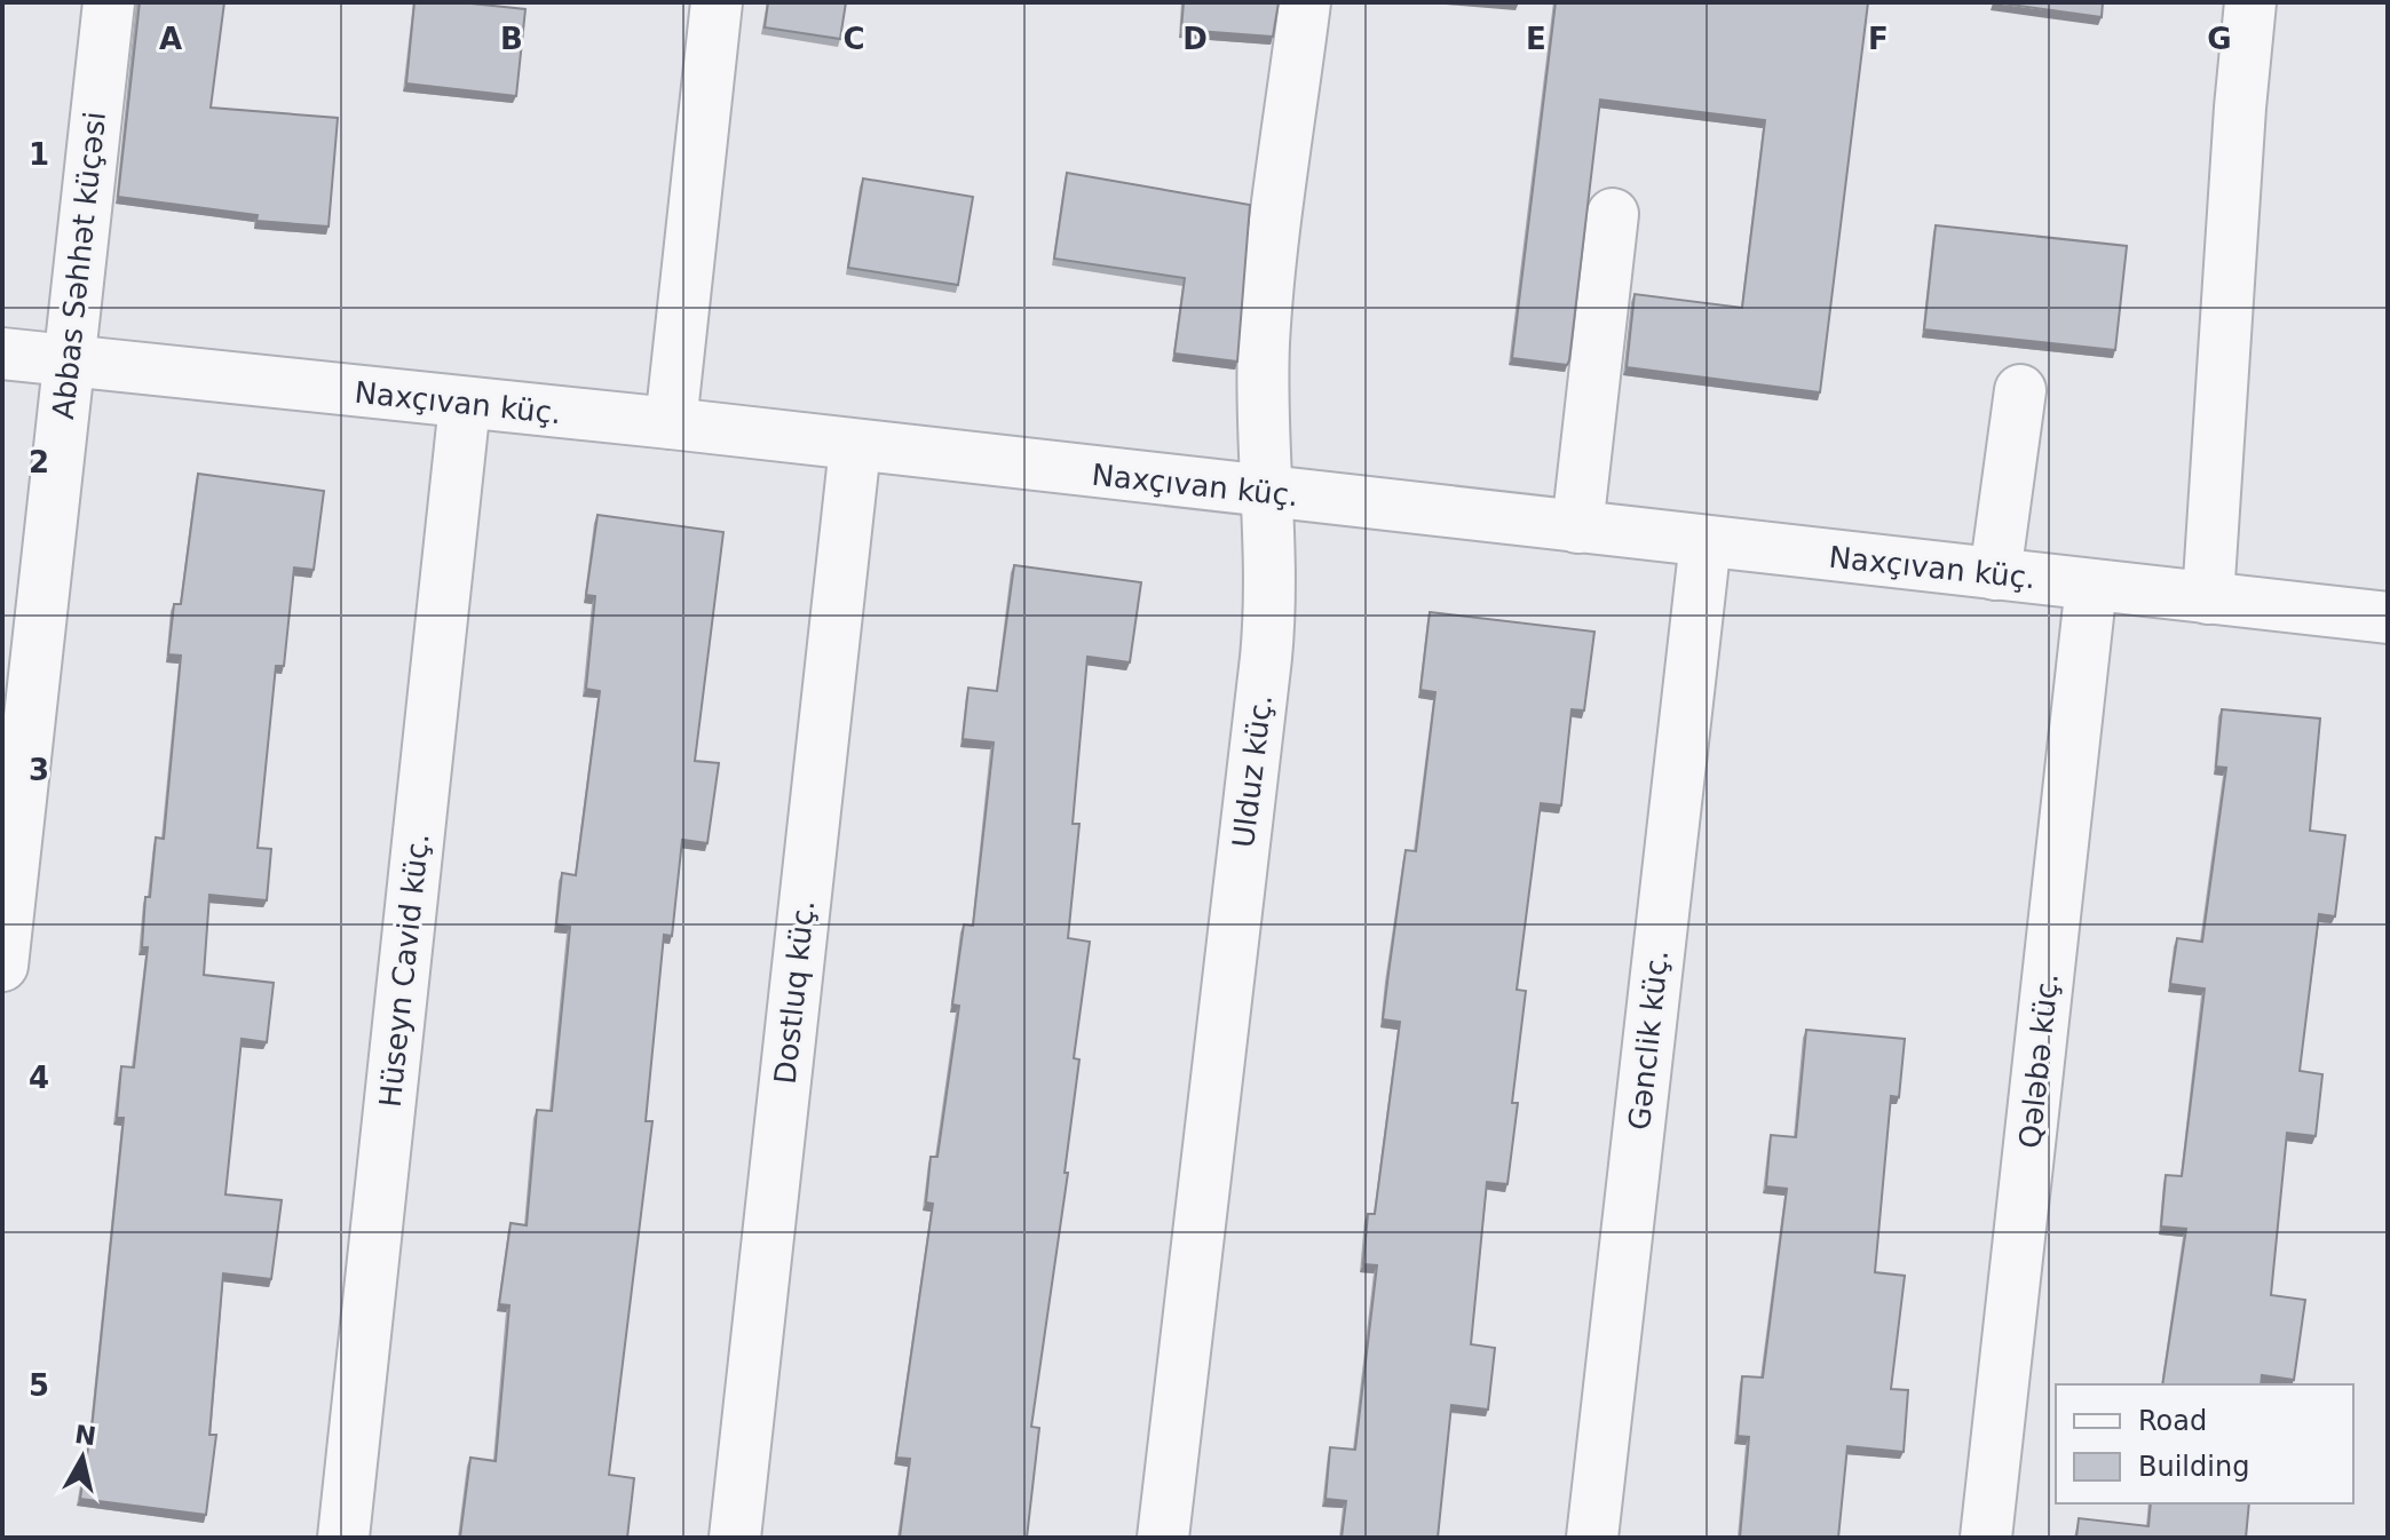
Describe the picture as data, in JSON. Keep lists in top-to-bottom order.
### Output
{
  "streets": {
    "street": [
      "Abbas Səhhət küçəsi",
      "Naxçıvan küç.",
      "Ulduz küç.",
      "Hüseyn Cavid küç.",
      "Dostluq küç.",
      "Gənclik küç.",
      "Qələbə küç."
    ]
  },
  "crossings": [
    ["Abbas Səhhət küçəsi", "Naxçıvan küç."],
    ["Naxçıvan küç.", "Ulduz küç."],
    ["Naxçıvan küç.", "Hüseyn Cavid küç."],
    ["Naxçıvan küç.", "Dostluq küç."],
    ["Naxçıvan küç.", "Gənclik küç."],
    ["Naxçıvan küç.", "Qələbə küç."]
  ],
  "legend": ["Road", "Building"],
  "north": "top",
  "grid": {
    "columns": [
      "A",
      "B",
      "C",
      "D",
      "E",
      "F",
      "G"
    ],
    "rows": [
      "1",
      "2",
      "3",
      "4",
      "5"
    ]
  }
}
